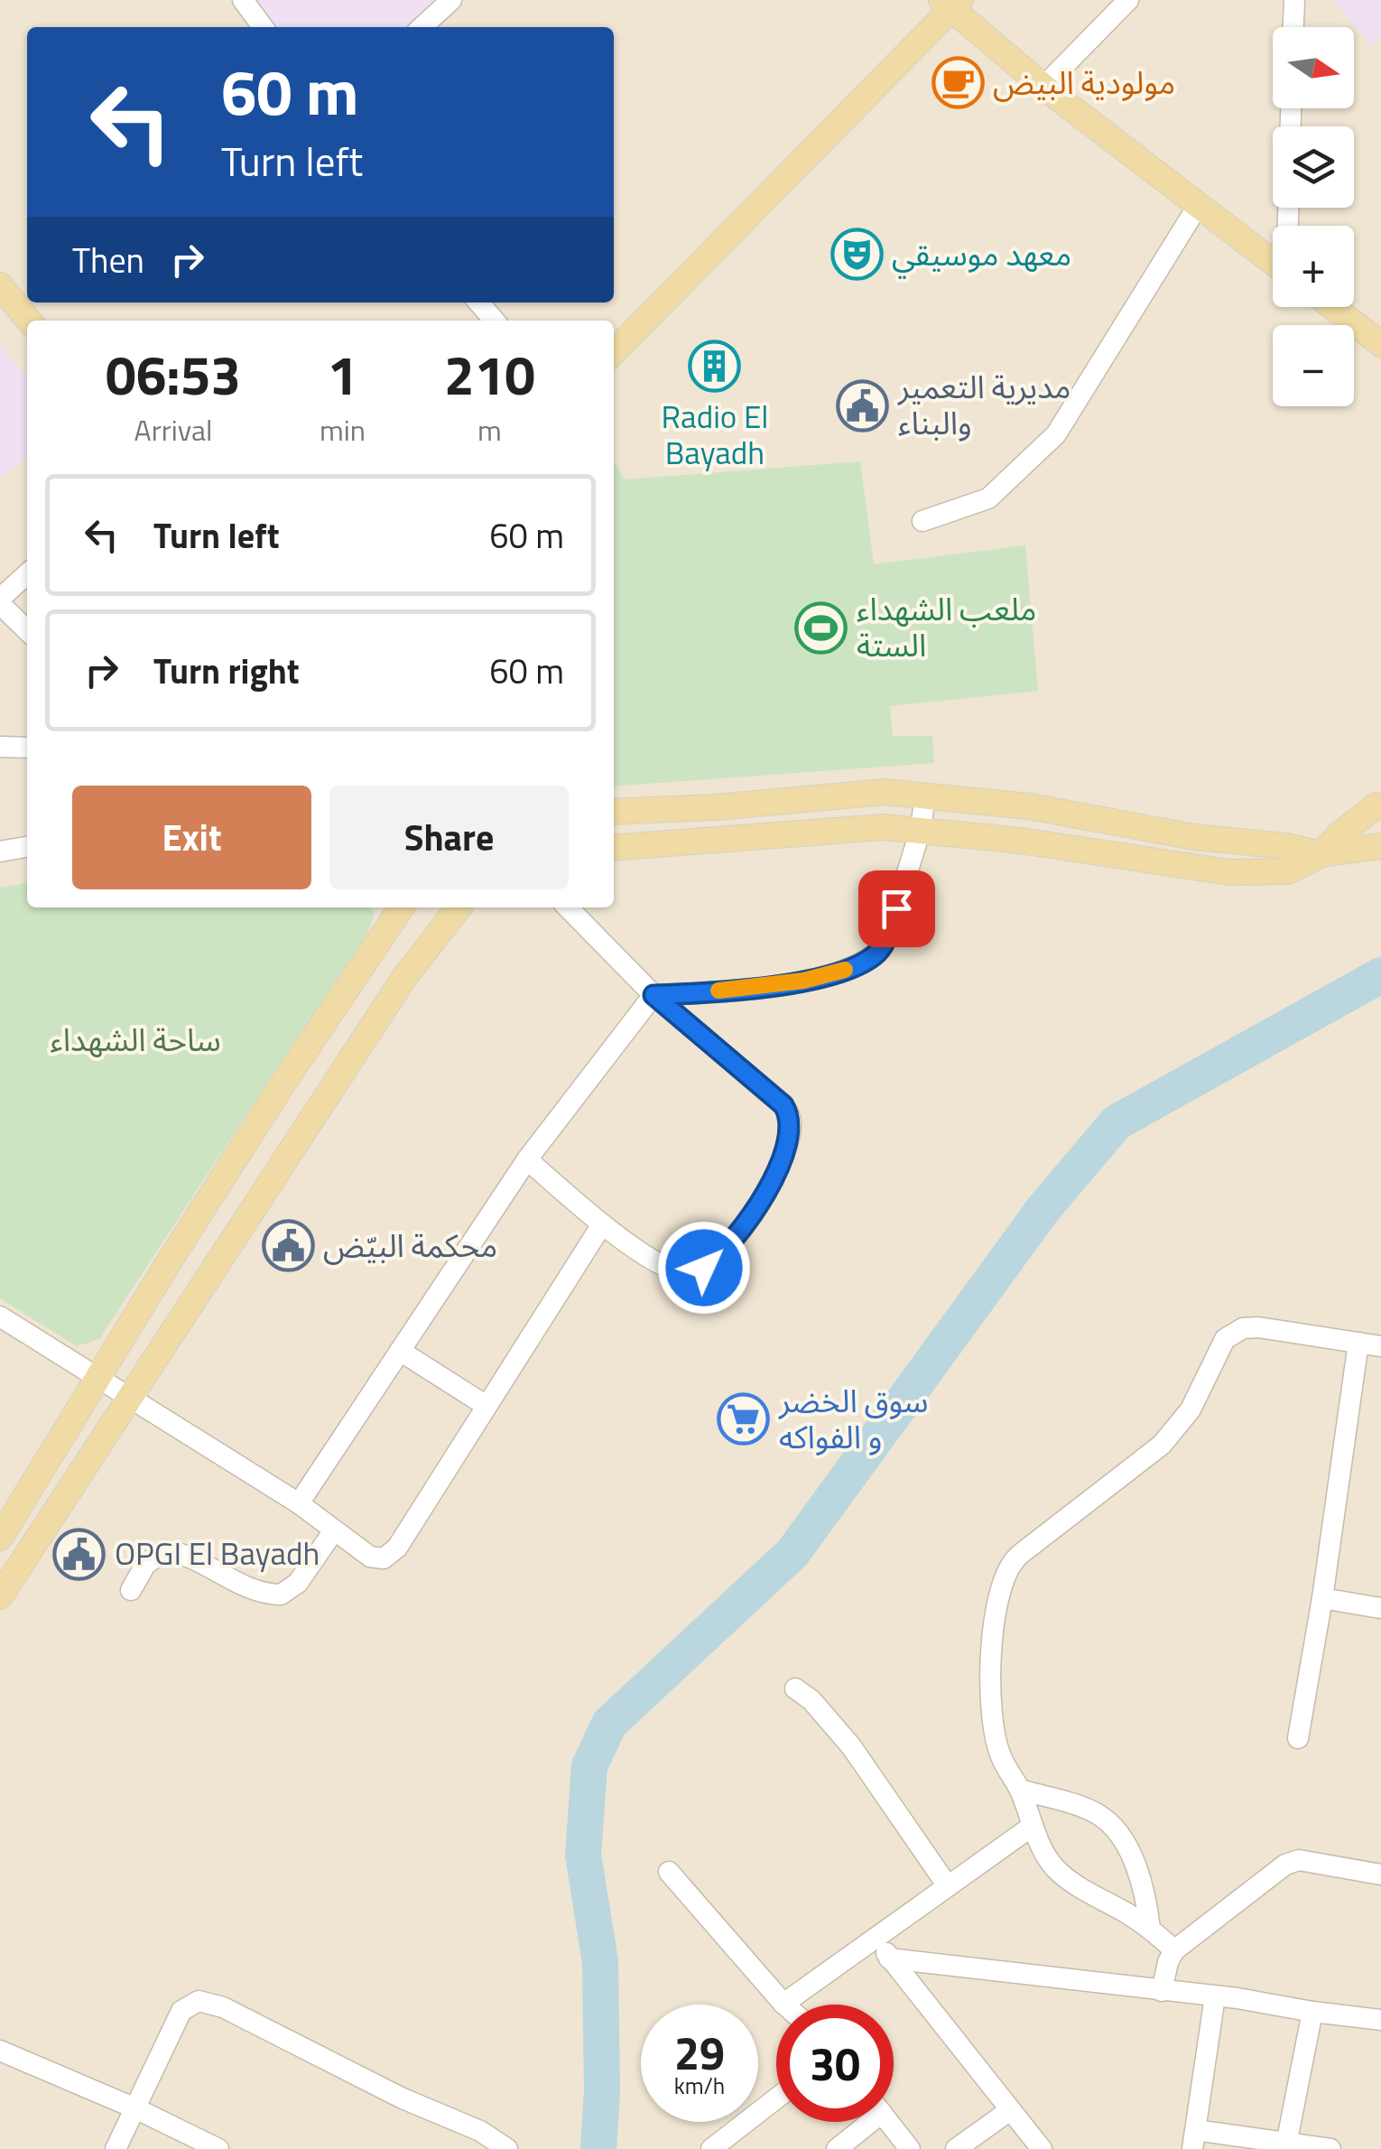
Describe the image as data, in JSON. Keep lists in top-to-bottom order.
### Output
{
  "parks": ["ساحة الشهداء"],
  "places": {
    "cafe": ["مولودية البيض"],
    "theatre": ["معهد موسيقي"],
    "building": ["Radio El Bayadh"],
    "public building": ["مديرية التعمير والبناء", "محكمة البيّض", "OPGI El Bayadh"],
    "sports": ["ملعب الشهداء الستة"],
    "supermarket": ["سوق الخضر و الفواكه"]
  },
  "north": "right",
  "page": {
    "map_buttons": ["+", "−"],
    "turn": ["60 m", "Turn left"],
    "then": "Then",
    "eta": [
      "06:53",
      "Arrival",
      "1",
      "min",
      "210",
      "m"
    ],
    "list": [
      {
        "name": "Turn left",
        "value": "60 m"
      },
      {
        "name": "Turn right",
        "value": "60 m"
      }
    ],
    "buttons": ["Exit", "Share"],
    "speed": "29 km/h",
    "limit": "30"
  }
}
